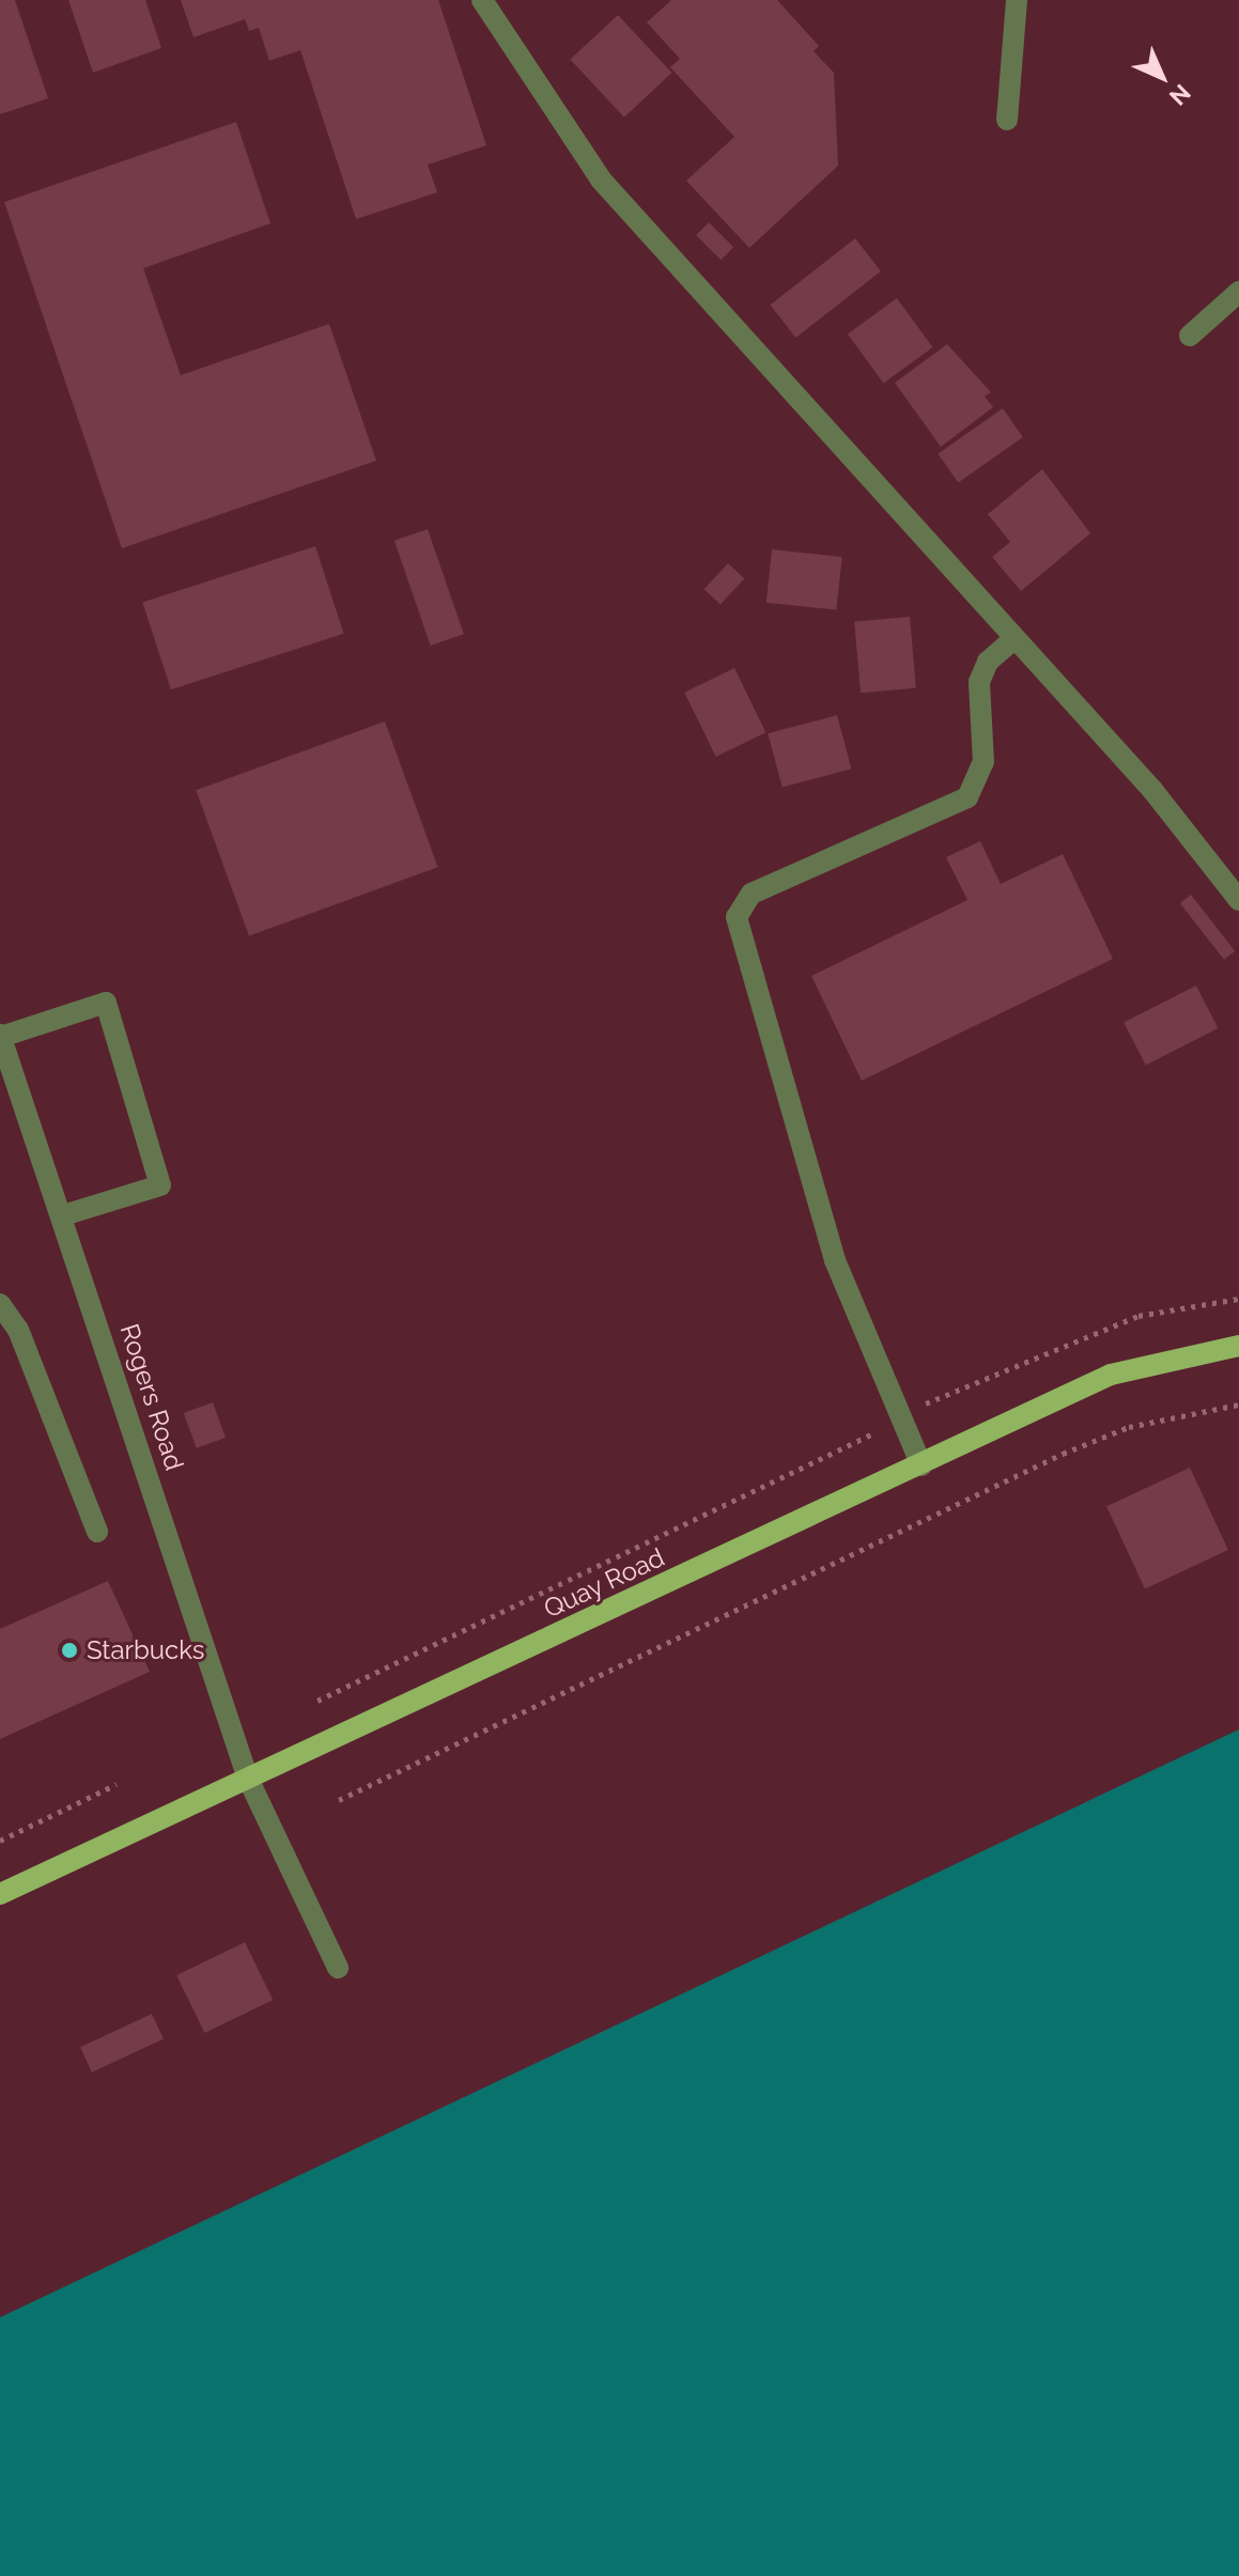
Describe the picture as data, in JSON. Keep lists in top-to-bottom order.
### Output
{
  "streets": {
    "main road": ["Quay Road"],
    "street": ["Rogers Road"]
  },
  "crossings": [
    ["Rogers Road", "Quay Road"]
  ],
  "places": ["Starbucks"],
  "north": "bottom right"
}
